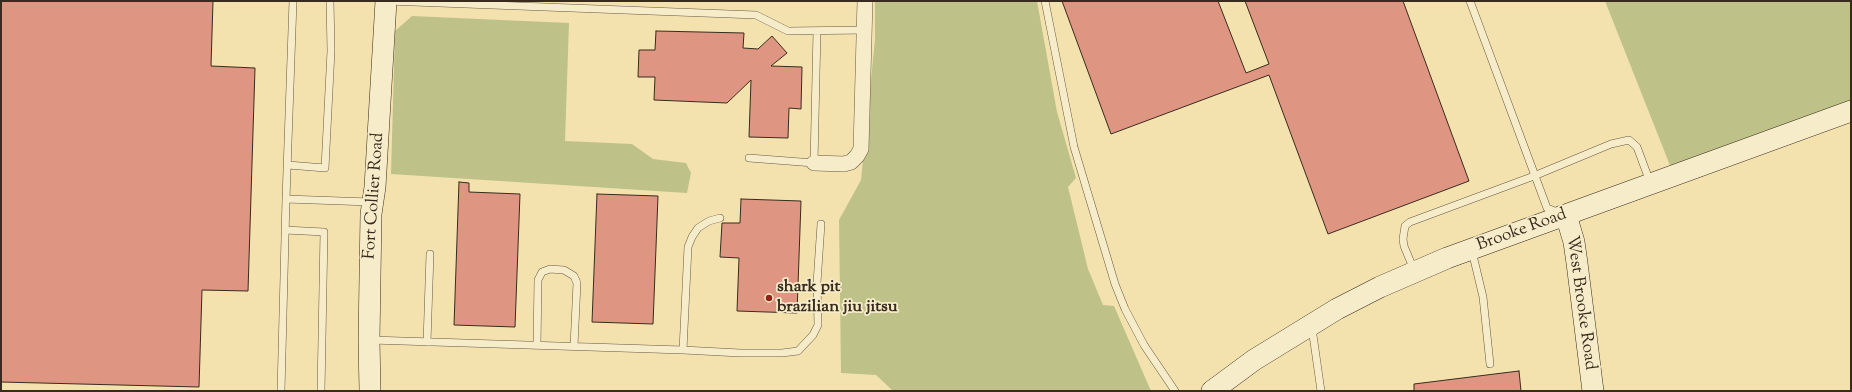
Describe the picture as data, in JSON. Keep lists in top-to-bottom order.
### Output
{
  "streets": {
    "street": ["Fort Collier Road", "Brooke Road", "West Brooke Road"]
  },
  "crossings": [
    ["Brooke Road", "West Brooke Road"]
  ],
  "places": ["shark pit brazilian jiu jitsu"]
}
